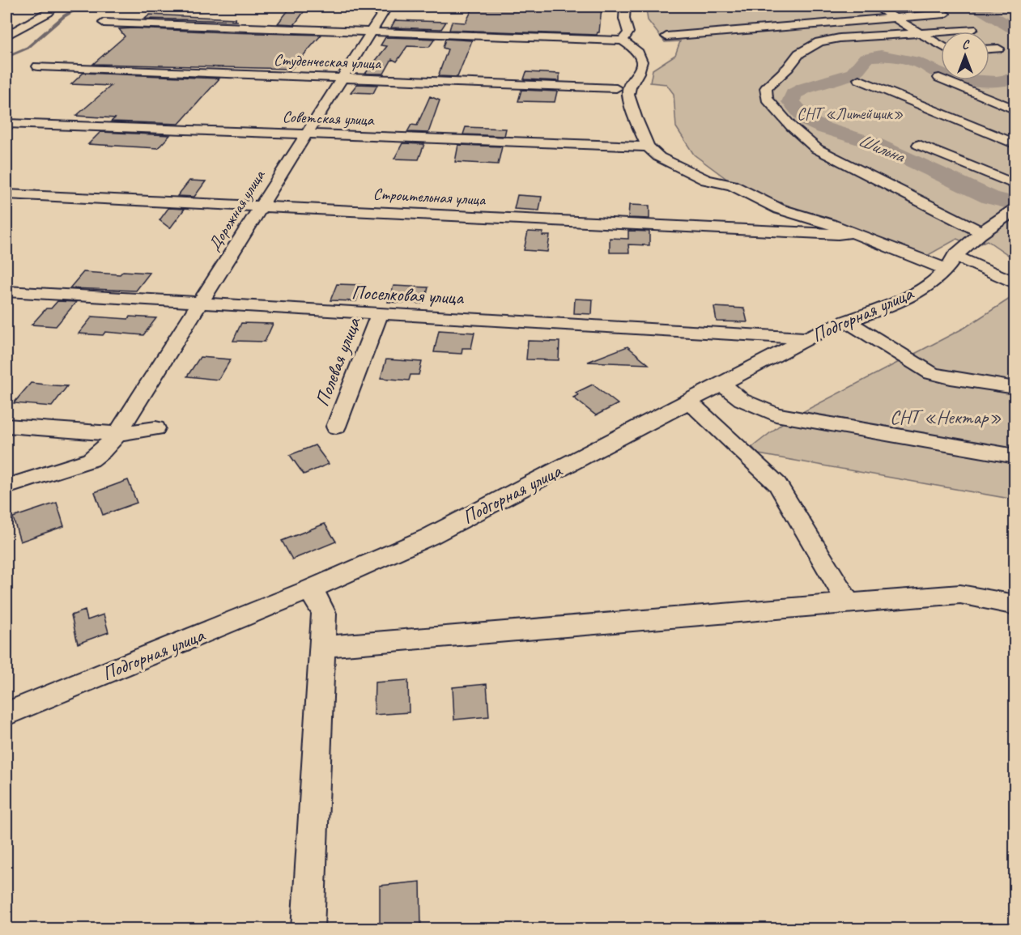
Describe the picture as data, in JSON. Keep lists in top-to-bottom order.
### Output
{
  "streets": {
    "street": [
      "Студенческая улица",
      "Советская улица",
      "Строительная улица",
      "Дорожная улица",
      "Поселковая улица",
      "Подгорная улица",
      "Полевая улица"
    ]
  },
  "crossings": [
    ["Студенческая улица", "Дорожная улица"],
    ["Советская улица", "Дорожная улица"],
    ["Строительная улица", "Дорожная улица"],
    ["Дорожная улица", "Поселковая улица"],
    ["Поселковая улица", "Подгорная улица"],
    ["Поселковая улица", "Полевая улица"]
  ],
  "water": ["Шильна"],
  "parks": ["СНТ «Литейщик»", "СНТ «Нектар»"],
  "north": "top"
}
